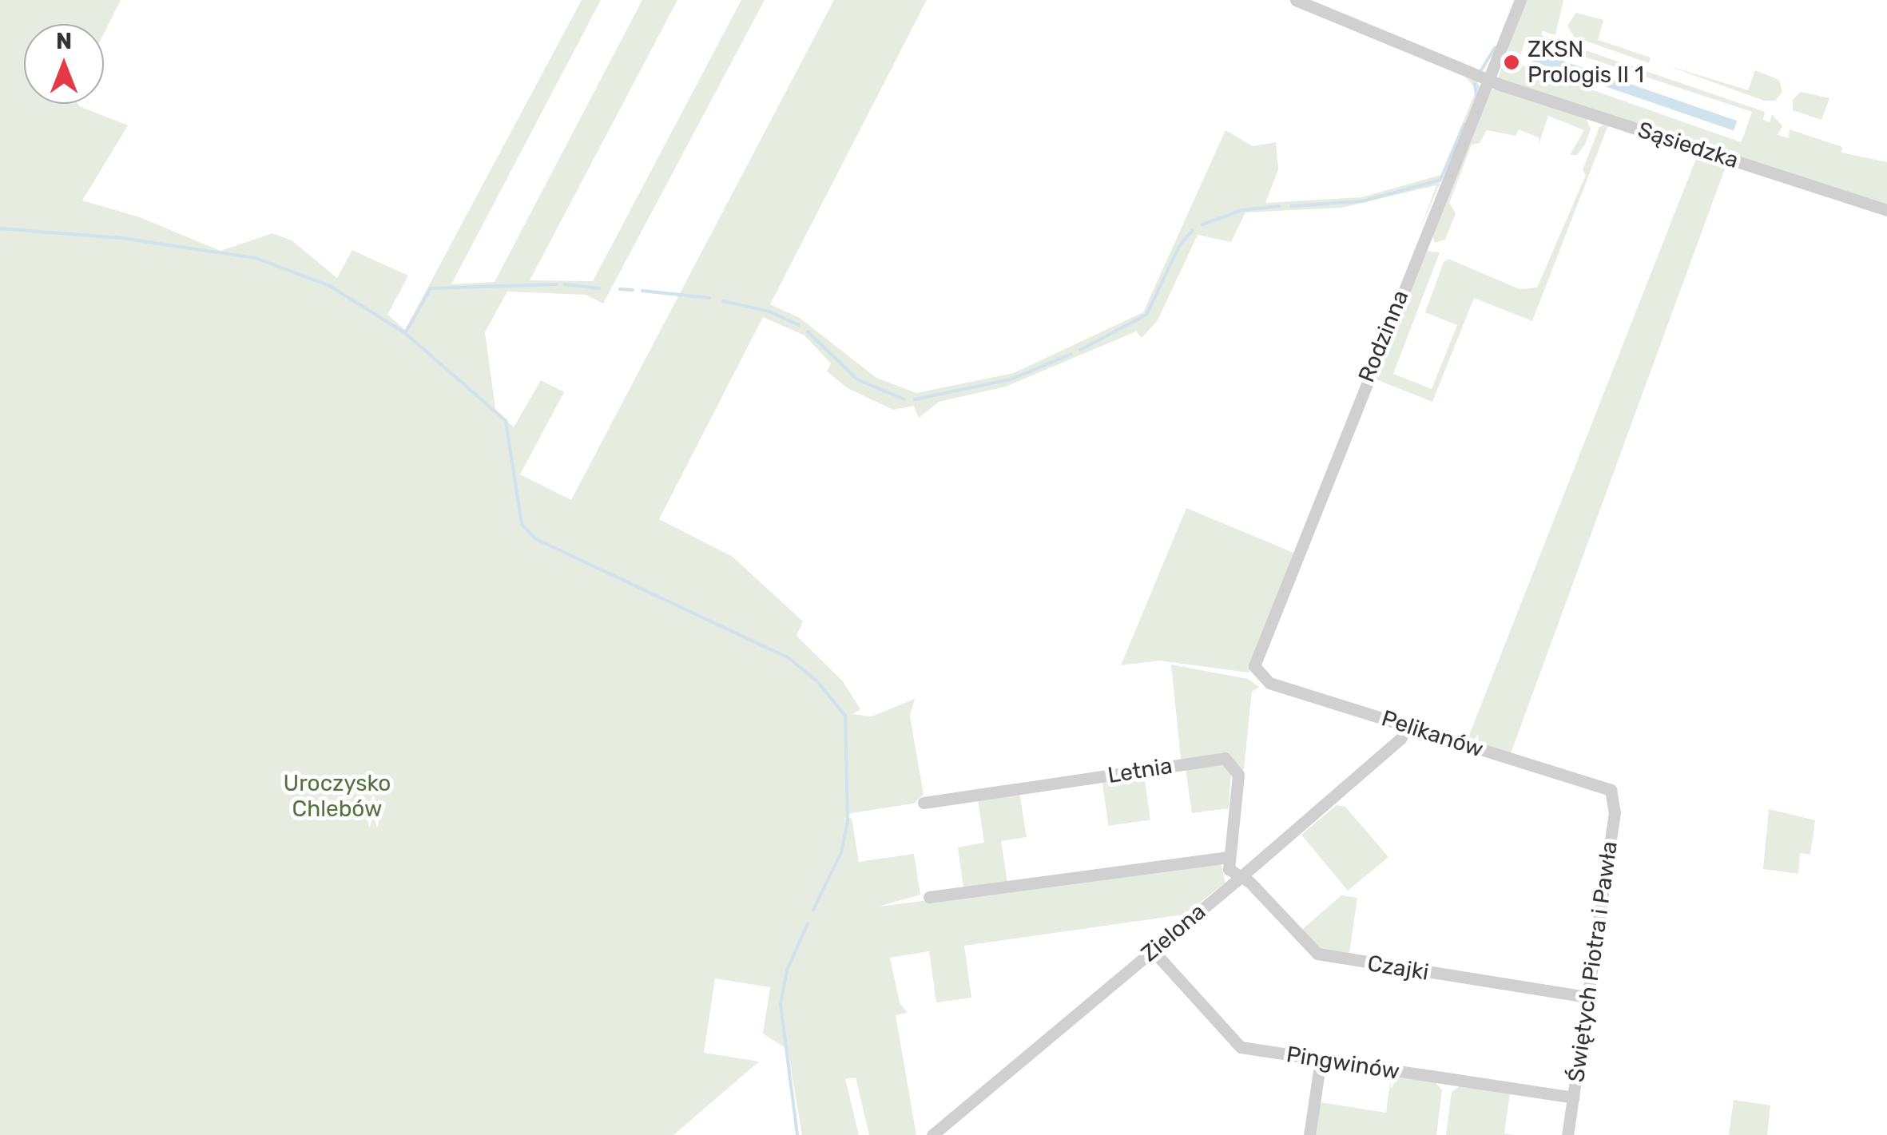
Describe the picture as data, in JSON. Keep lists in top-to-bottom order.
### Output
{
  "streets": {
    "street": [
      "Sąsiedzka",
      "Rodzinna",
      "Pelikanów",
      "Letnia",
      "Zielona",
      "Świętych Piotra i Pawła",
      "Czajki",
      "Pingwinów"
    ]
  },
  "crossings": [
    ["Sąsiedzka", "Rodzinna"],
    ["Rodzinna", "Pelikanów"],
    ["Pelikanów", "Zielona"],
    ["Pelikanów", "Świętych Piotra i Pawła"],
    ["Zielona", "Czajki"],
    ["Zielona", "Pingwinów"],
    ["Świętych Piotra i Pawła", "Czajki"],
    ["Świętych Piotra i Pawła", "Pingwinów"]
  ],
  "parks": ["Uroczysko Chlebów"],
  "places": ["ZKSN Prologis II 1"],
  "north": "top"
}
